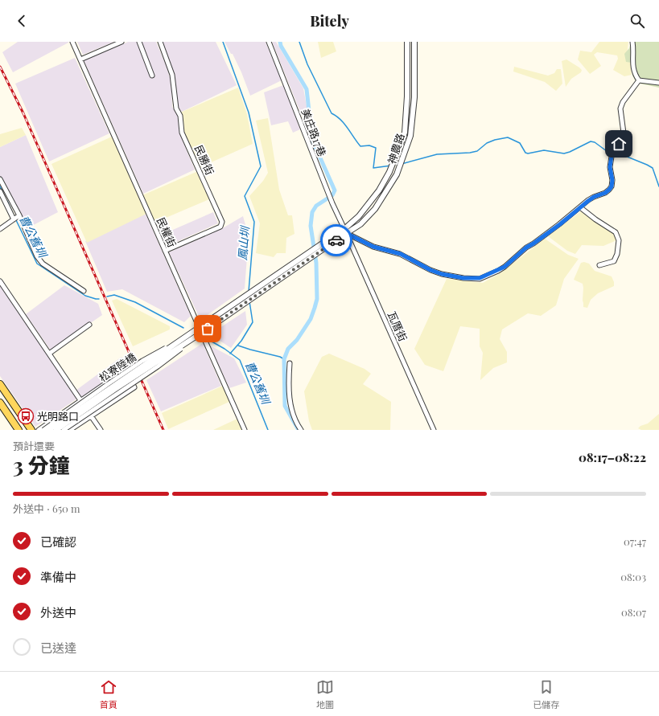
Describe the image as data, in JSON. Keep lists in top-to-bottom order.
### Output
{
  "streets": {
    "street": [
      "美庄路17巷",
      "神農路",
      "民勝街",
      "民權街",
      "瓦厝街",
      "松寮陸橋"
    ]
  },
  "crossings": [
    ["美庄路17巷", "神農路"],
    ["美庄路17巷", "瓦厝街"],
    ["神農路", "瓦厝街"],
    ["神農路", "松寮陸橋"],
    ["民勝街", "民權街"]
  ],
  "water": ["曹公舊圳", "鳳山圳"],
  "places": {
    "bus stop": ["光明路口"]
  },
  "page": {
    "header": "Bitely",
    "heading": ["3 分鐘", "預計還要", "08:17–08:22"],
    "bar": "外送中 · 650 m",
    "list": [
      ["已確認", "07:47"],
      ["準備中", "08:03"],
      ["外送中", "08:07"],
      "已送達"
    ],
    "tabs": ["首頁", "地圖", "已儲存"]
  }
}
